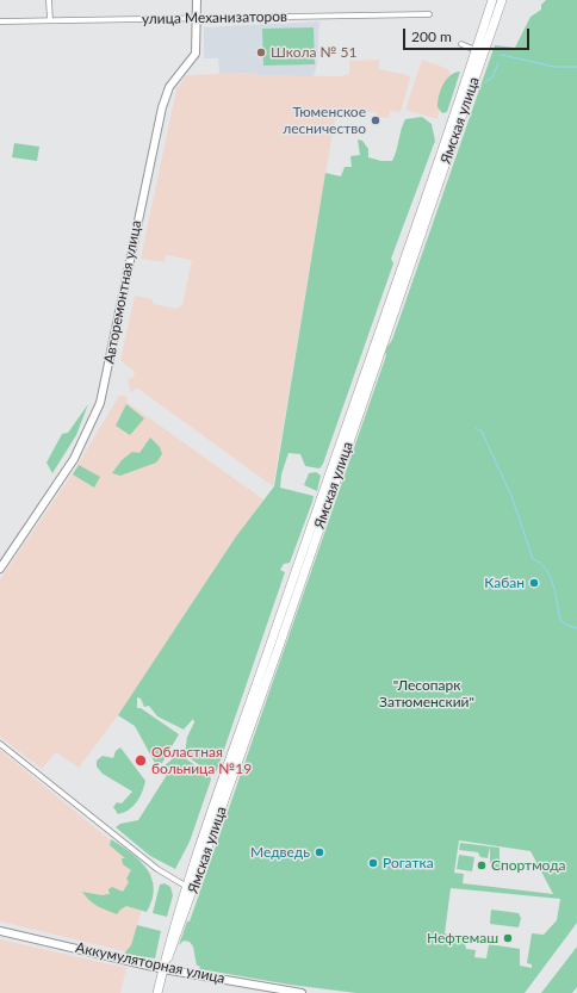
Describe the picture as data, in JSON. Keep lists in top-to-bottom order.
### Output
{
  "streets": {
    "main road": ["Ямская улица"],
    "street": ["улица Механизаторов", "Авторемонтная улица", "Аккумуляторная улица"]
  },
  "crossings": [
    ["улица Механизаторов", "Авторемонтная улица"],
    ["Ямская улица", "Аккумуляторная улица"]
  ],
  "parks": ["\"Лесопарк Затюменский\""],
  "places": [
    "Школа № 51",
    "Тюменское лесничество",
    "Кабан",
    "Областная больница №19",
    "Медведь",
    "Рогатка",
    "Спортмода",
    "Нефтемаш"
  ],
  "scale_bar": "200 m"
}
